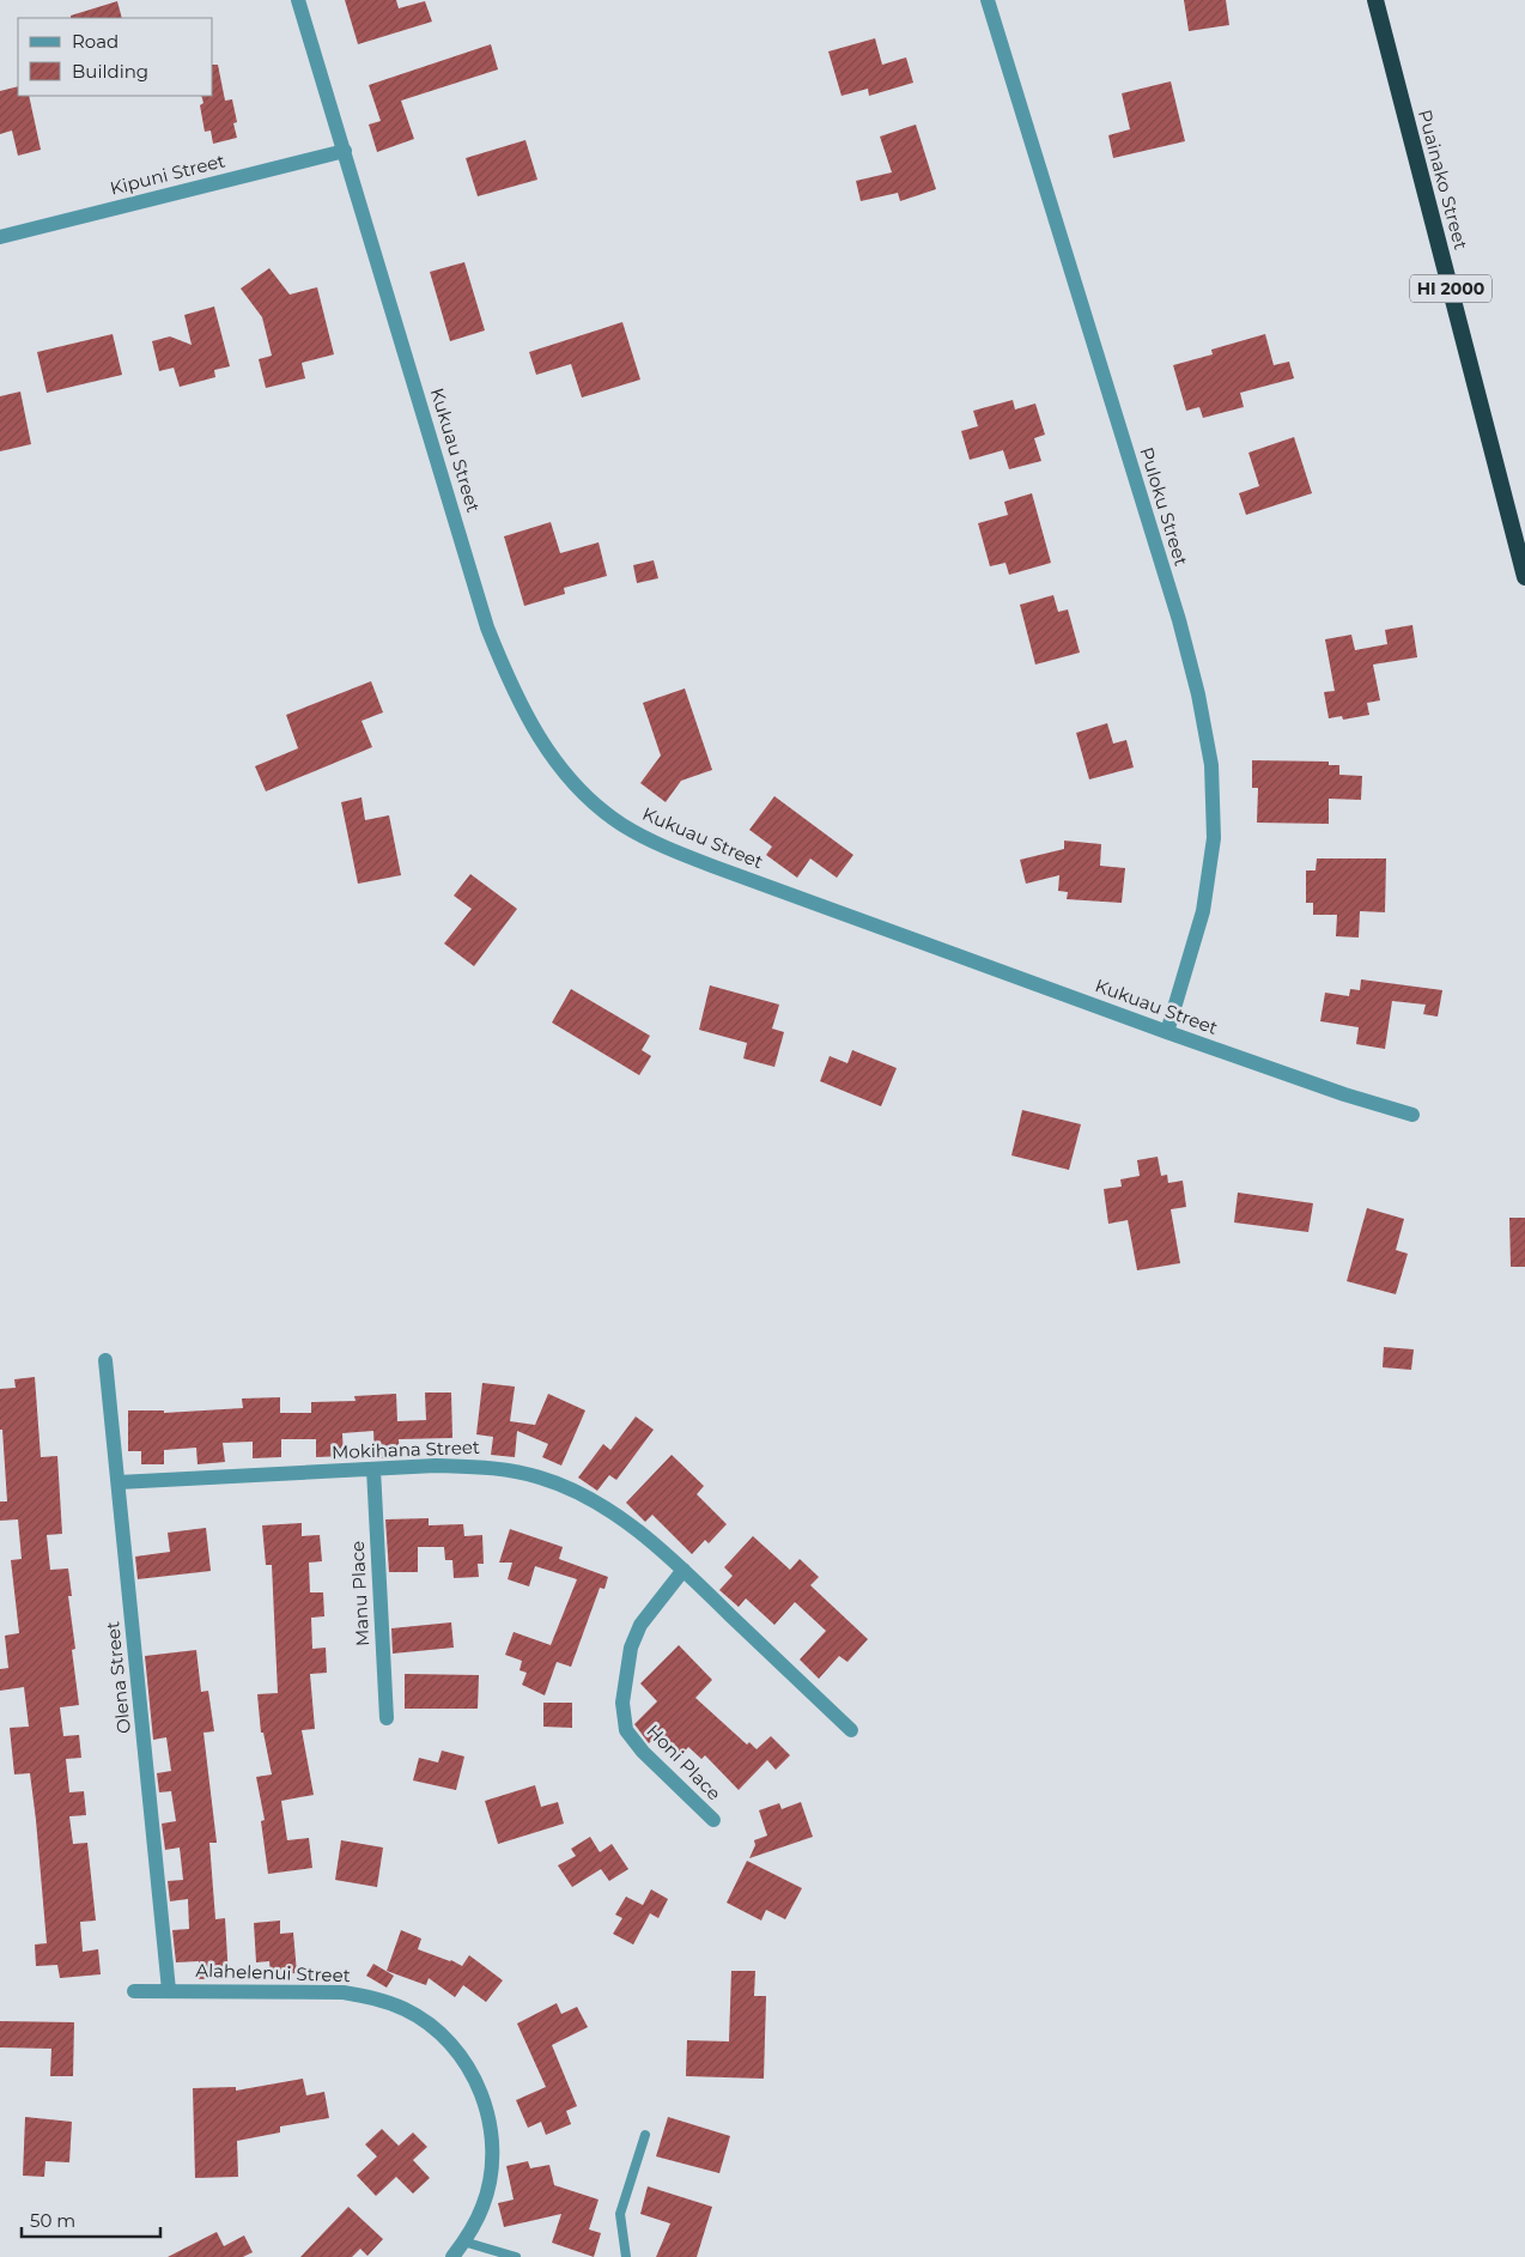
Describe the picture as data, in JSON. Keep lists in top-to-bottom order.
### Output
{
  "streets": {
    "highway": ["Puainako Street", "HI 2000"],
    "street": [
      "Kipuni Street",
      "Kukuau Street",
      "Puloku Street",
      "Mokihana Street",
      "Manu Place",
      "Olena Street",
      "Honi Place",
      "Alahelenui Street"
    ]
  },
  "crossings": [
    ["Kipuni Street", "Kukuau Street"],
    ["Kukuau Street", "Puloku Street"],
    ["Mokihana Street", "Manu Place"],
    ["Mokihana Street", "Olena Street"],
    ["Mokihana Street", "Honi Place"],
    ["Olena Street", "Alahelenui Street"]
  ],
  "legend": ["Road", "Building"],
  "scale_bar": "50 m"
}
